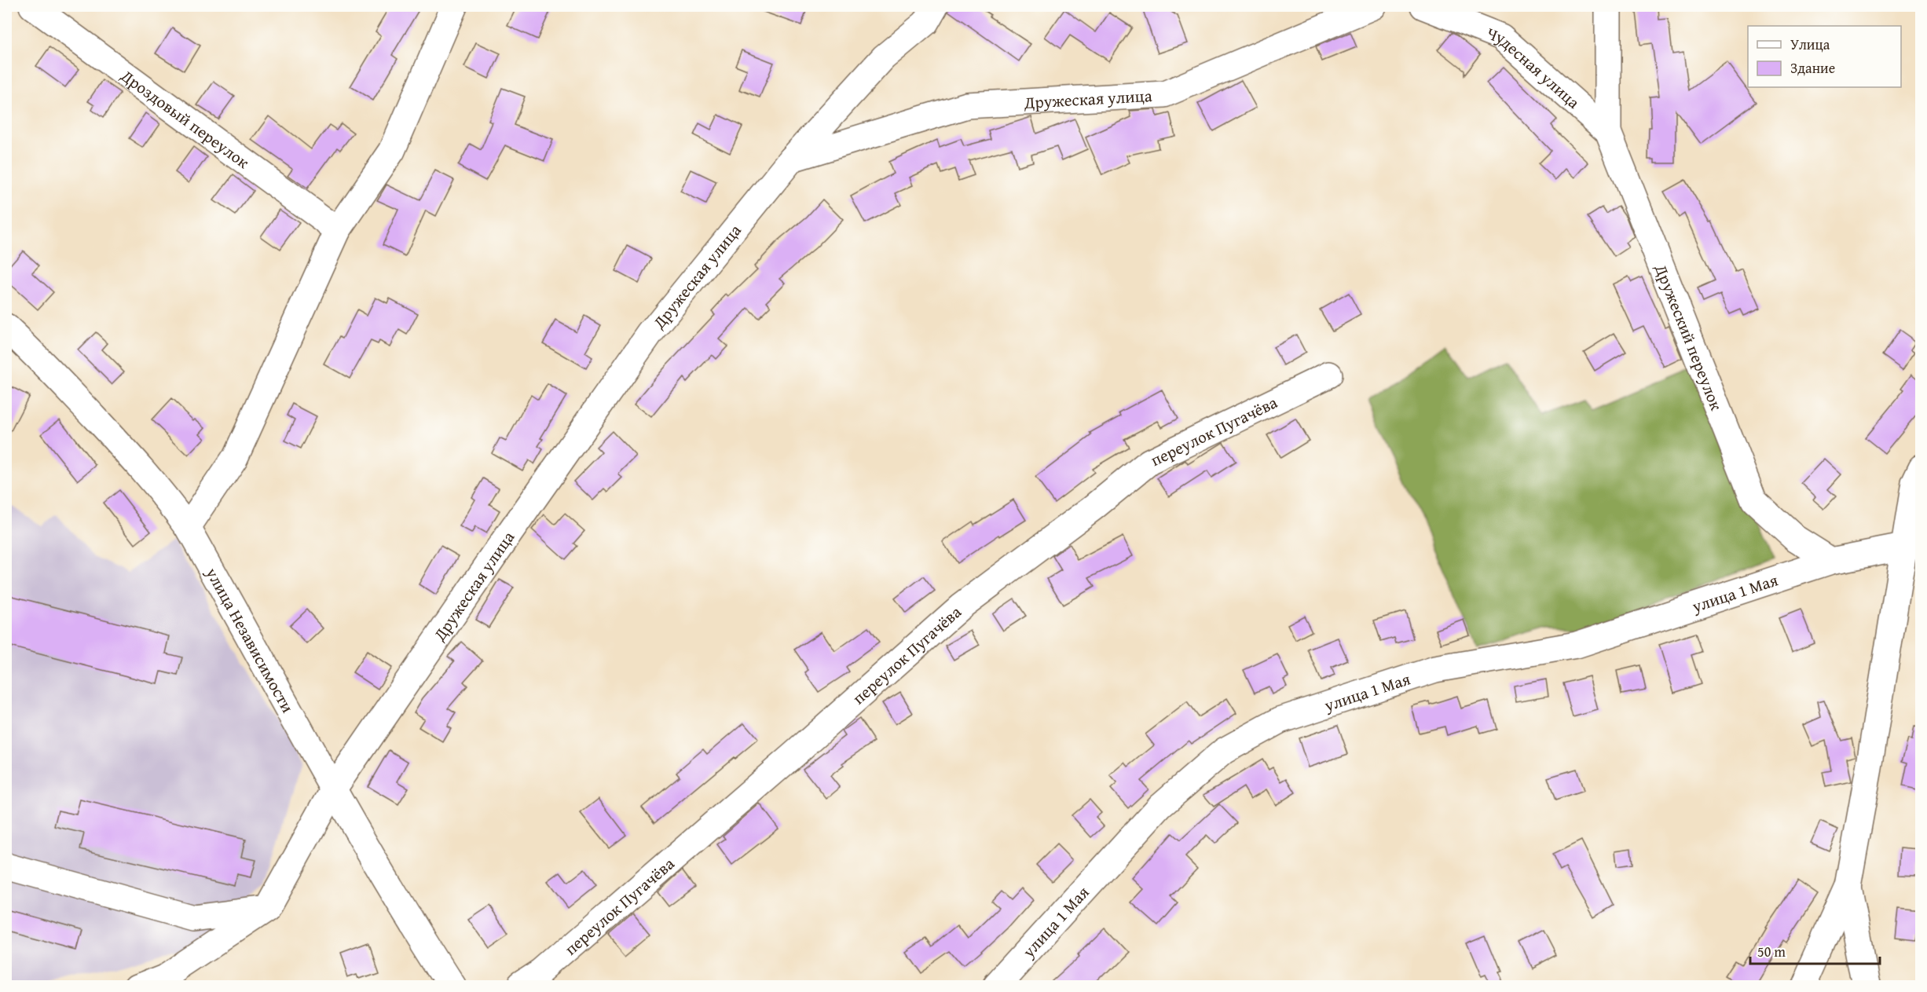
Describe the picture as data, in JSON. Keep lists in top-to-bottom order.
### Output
{
  "streets": {
    "street": [
      "Чудесная улица",
      "Дружеская улица",
      "Дроздовый переулок",
      "Дружеский переулок",
      "переулок Пугачёва",
      "улица 1 Мая",
      "улица Независимости"
    ]
  },
  "crossings": [
    ["Чудесная улица", "Дружеский переулок"],
    ["Дружеская улица", "улица Независимости"],
    ["Дружеский переулок", "улица 1 Мая"]
  ],
  "legend": ["Улица", "Здание"],
  "scale_bar": "50 m"
}
